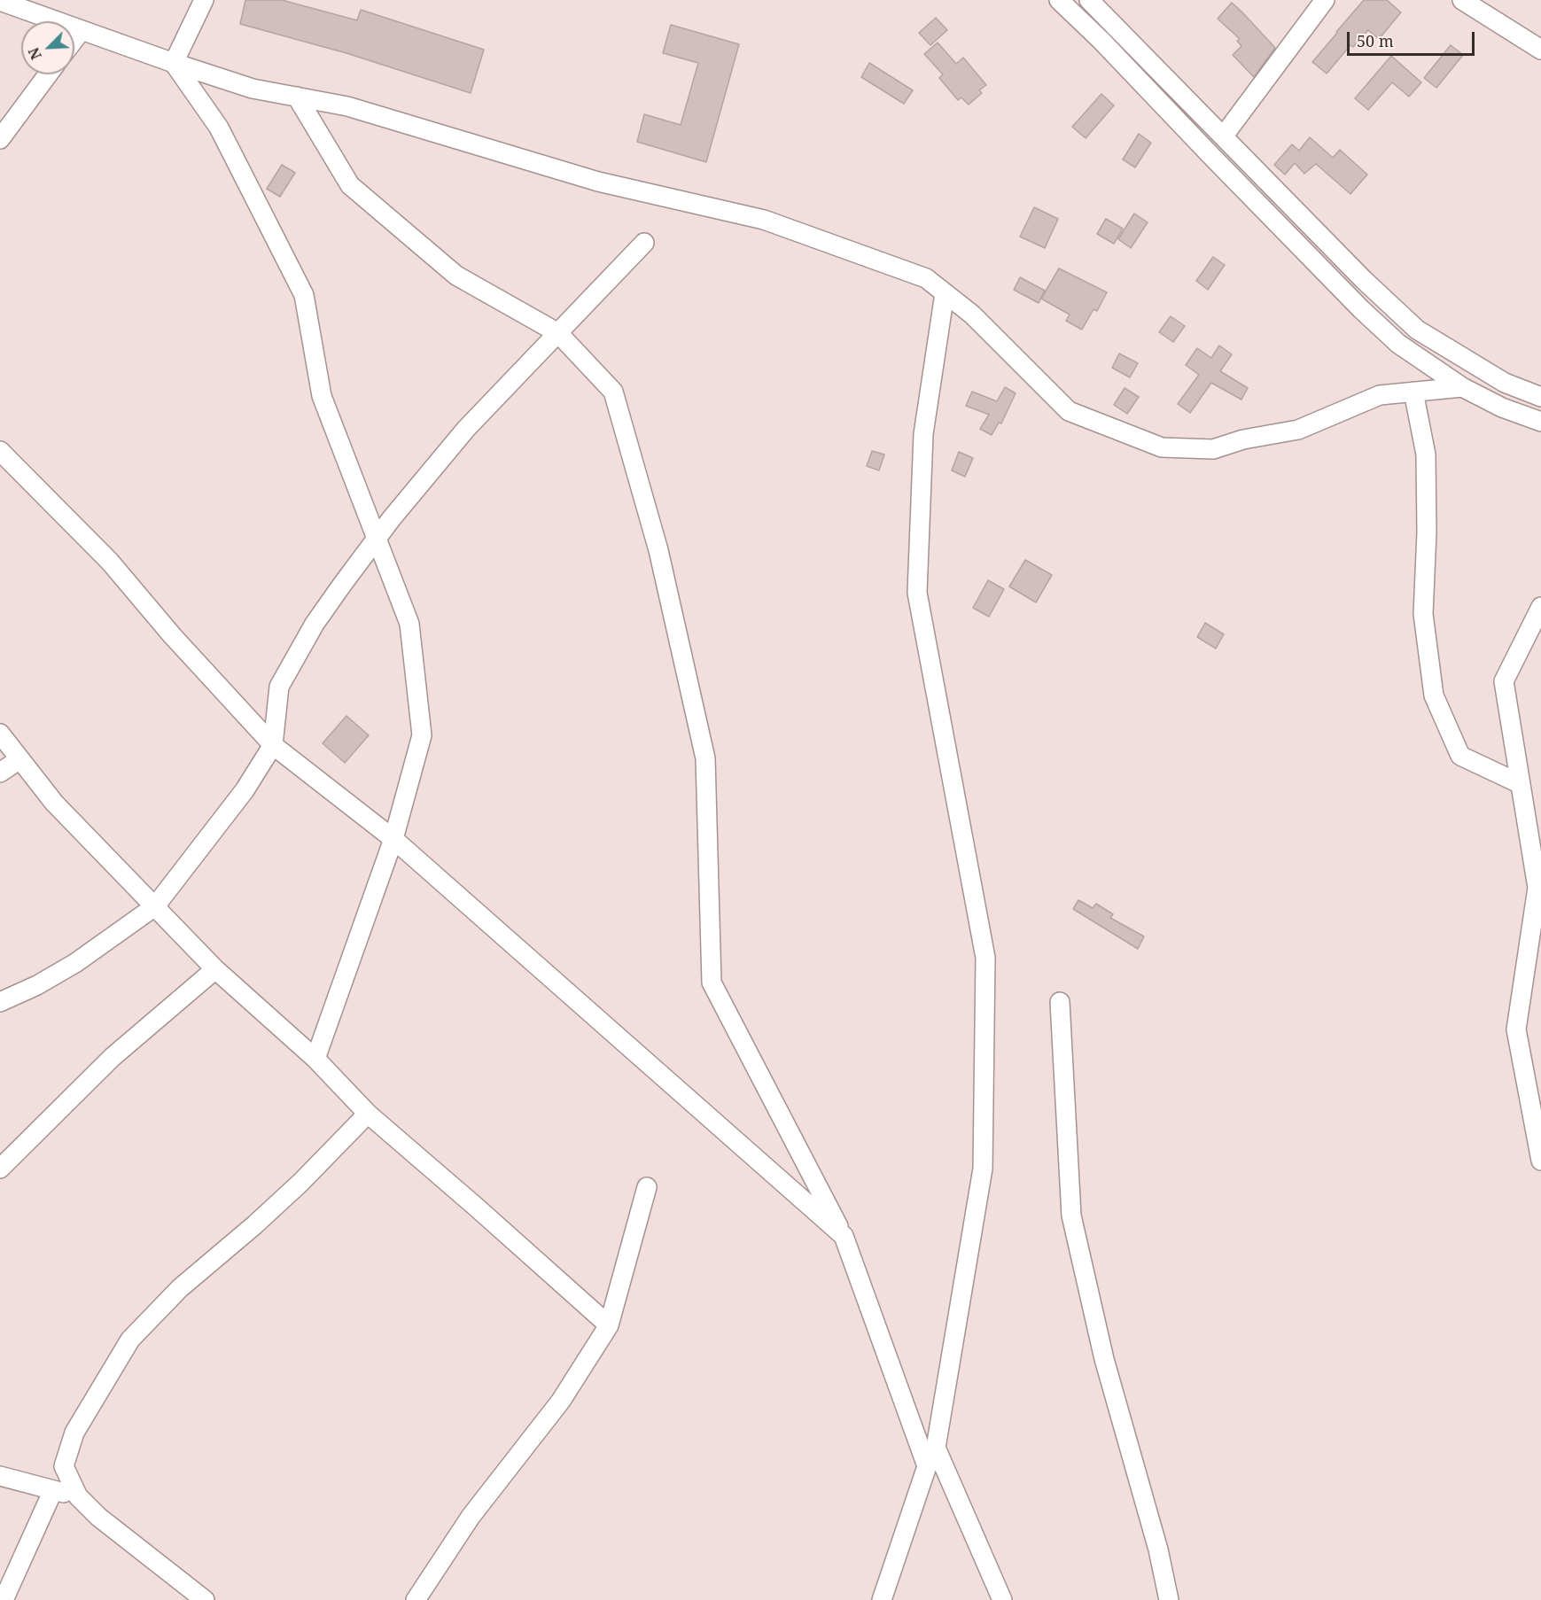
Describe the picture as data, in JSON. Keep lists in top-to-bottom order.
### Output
{
  "scale_bar": "50 m",
  "north": "bottom left"
}
